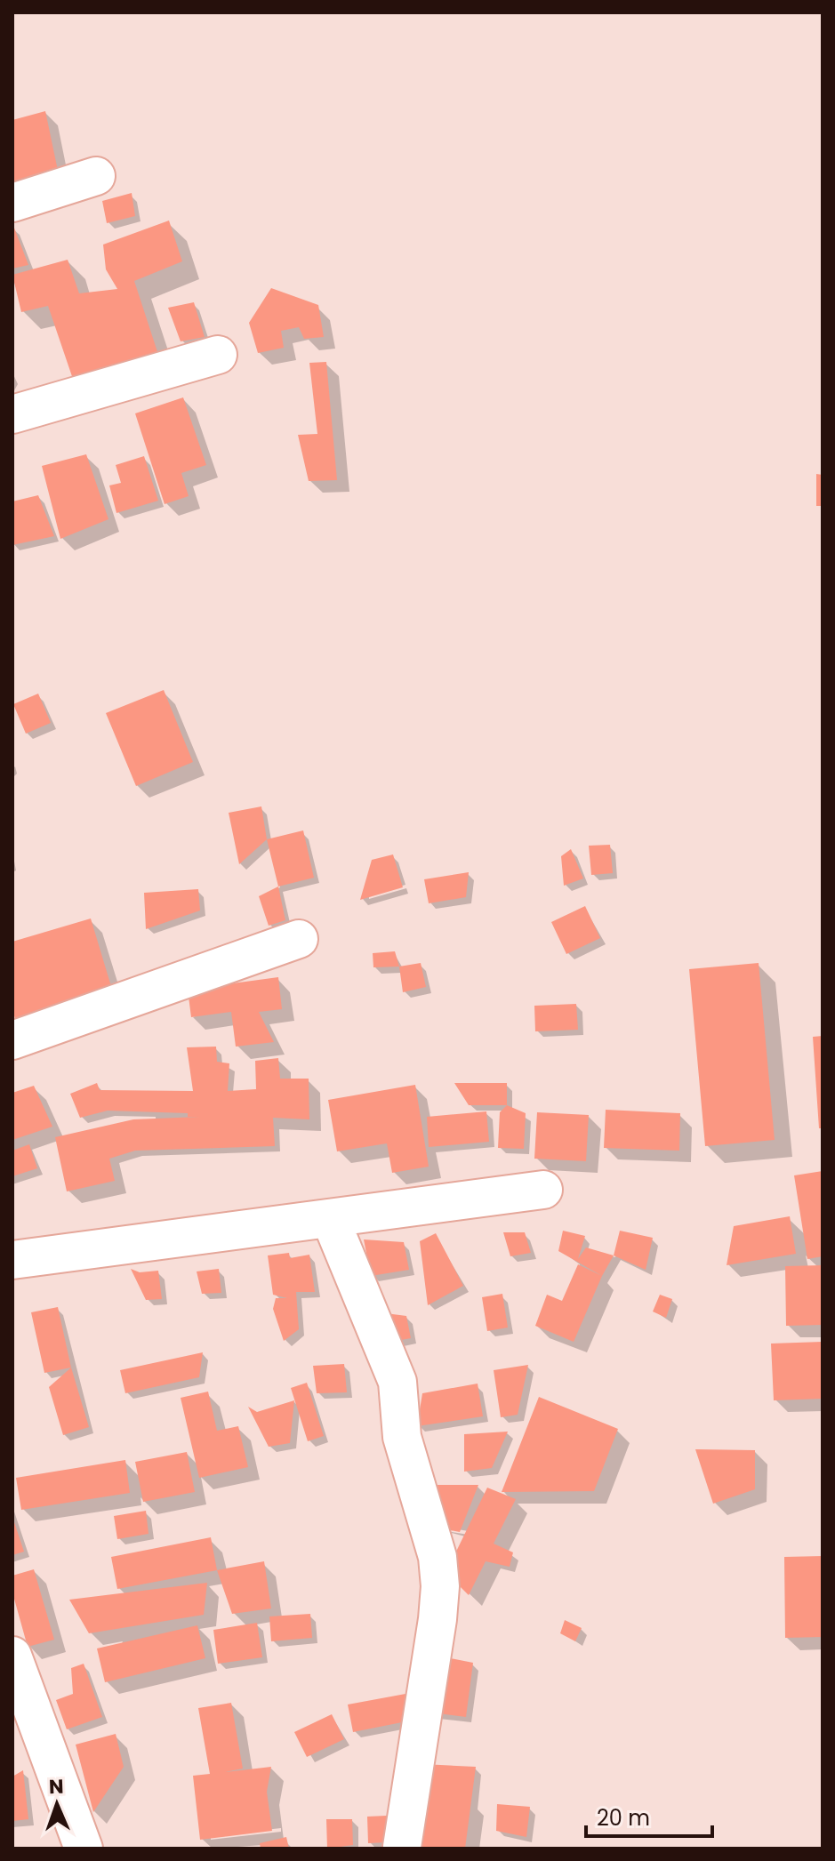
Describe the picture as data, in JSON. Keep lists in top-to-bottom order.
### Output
{
  "scale_bar": "20 m",
  "north": "top"
}
